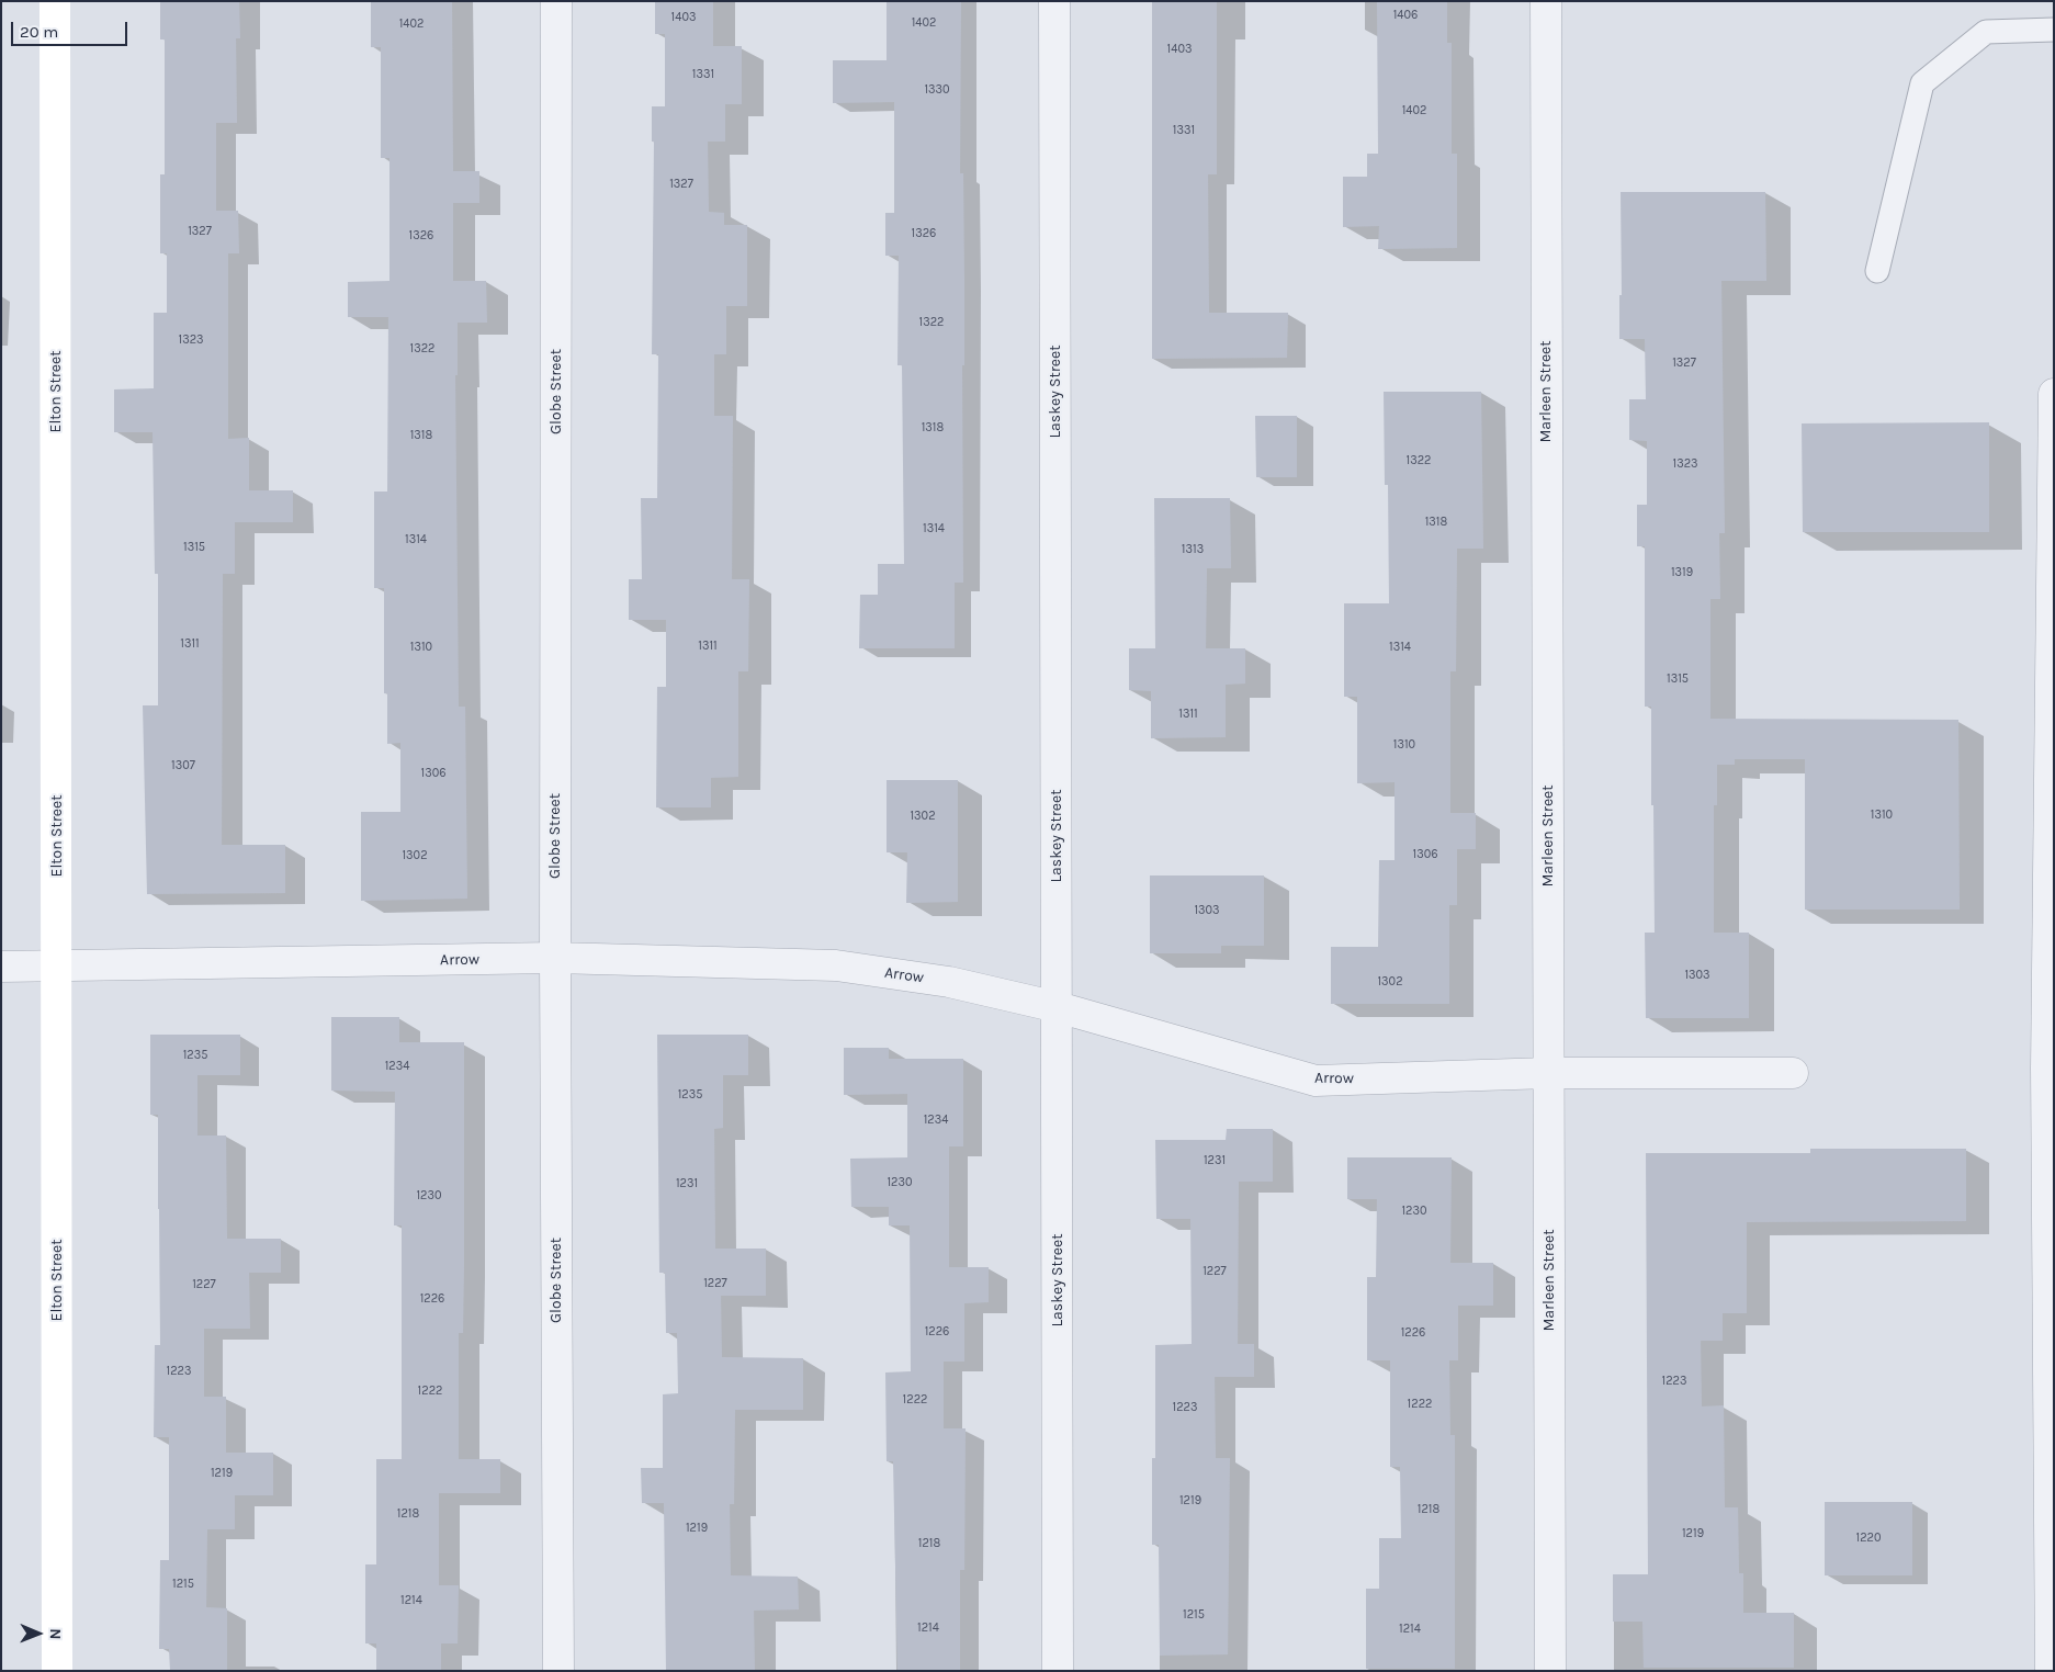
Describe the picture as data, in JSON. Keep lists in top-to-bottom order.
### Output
{
  "streets": {
    "street": [
      "Elton Street",
      "Globe Street",
      "Laskey Street",
      "Marleen Street",
      "Arrow"
    ]
  },
  "crossings": [
    ["Elton Street", "Arrow"],
    ["Globe Street", "Arrow"],
    ["Laskey Street", "Arrow"],
    ["Marleen Street", "Arrow"]
  ],
  "house_numbers": [
    "1406",
    "1403",
    "1402",
    "1402",
    "1403",
    "1331",
    "1330",
    "1402",
    "1331",
    "1327",
    "1327",
    "1326",
    "1326",
    "1322",
    "1323",
    "1322",
    "1327",
    "1318",
    "1318",
    "1322",
    "1323",
    "1318",
    "1314",
    "1314",
    "1315",
    "1313",
    "1319",
    "1311",
    "1311",
    "1310",
    "1314",
    "1315",
    "1311",
    "1310",
    "1307",
    "1306",
    "1310",
    "1302",
    "1306",
    "1302",
    "1303",
    "1303",
    "1302",
    "1235",
    "1234",
    "1235",
    "1234",
    "1231",
    "1230",
    "1231",
    "1230",
    "1230",
    "1227",
    "1227",
    "1227",
    "1226",
    "1226",
    "1226",
    "1223",
    "1223",
    "1222",
    "1222",
    "1222",
    "1223",
    "1219",
    "1219",
    "1218",
    "1218",
    "1219",
    "1219",
    "1220",
    "1218",
    "1215",
    "1214",
    "1215",
    "1214",
    "1214"
  ],
  "scale_bar": "20 m",
  "north": "right"
}
